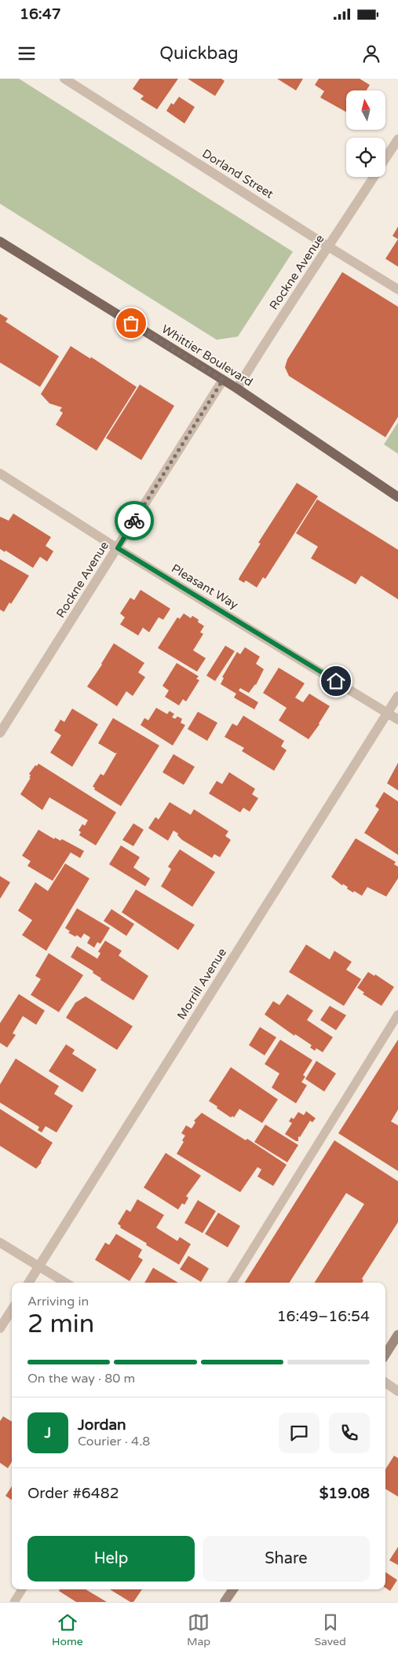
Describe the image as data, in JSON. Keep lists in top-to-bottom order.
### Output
{
  "streets": {
    "main road": ["Whittier Boulevard"],
    "street": [
      "Dorland Street",
      "Rockne Avenue",
      "Pleasant Way",
      "Morrill Avenue"
    ]
  },
  "crossings": [
    ["Dorland Street", "Rockne Avenue"],
    ["Rockne Avenue", "Whittier Boulevard"],
    ["Rockne Avenue", "Pleasant Way"],
    ["Pleasant Way", "Morrill Avenue"]
  ],
  "north": "top",
  "page": {
    "status": "16:47",
    "header": "Quickbag",
    "heading": ["2 min", "Arriving in", "16:49–16:54"],
    "panel": [
      "Jordan",
      "Courier · 4.8",
      "Order #6482",
      "$19.08"
    ],
    "bar": "On the way · 80 m",
    "round": "J",
    "buttons": ["Help", "Share"],
    "tabs": ["Home", "Map", "Saved"]
  }
}
